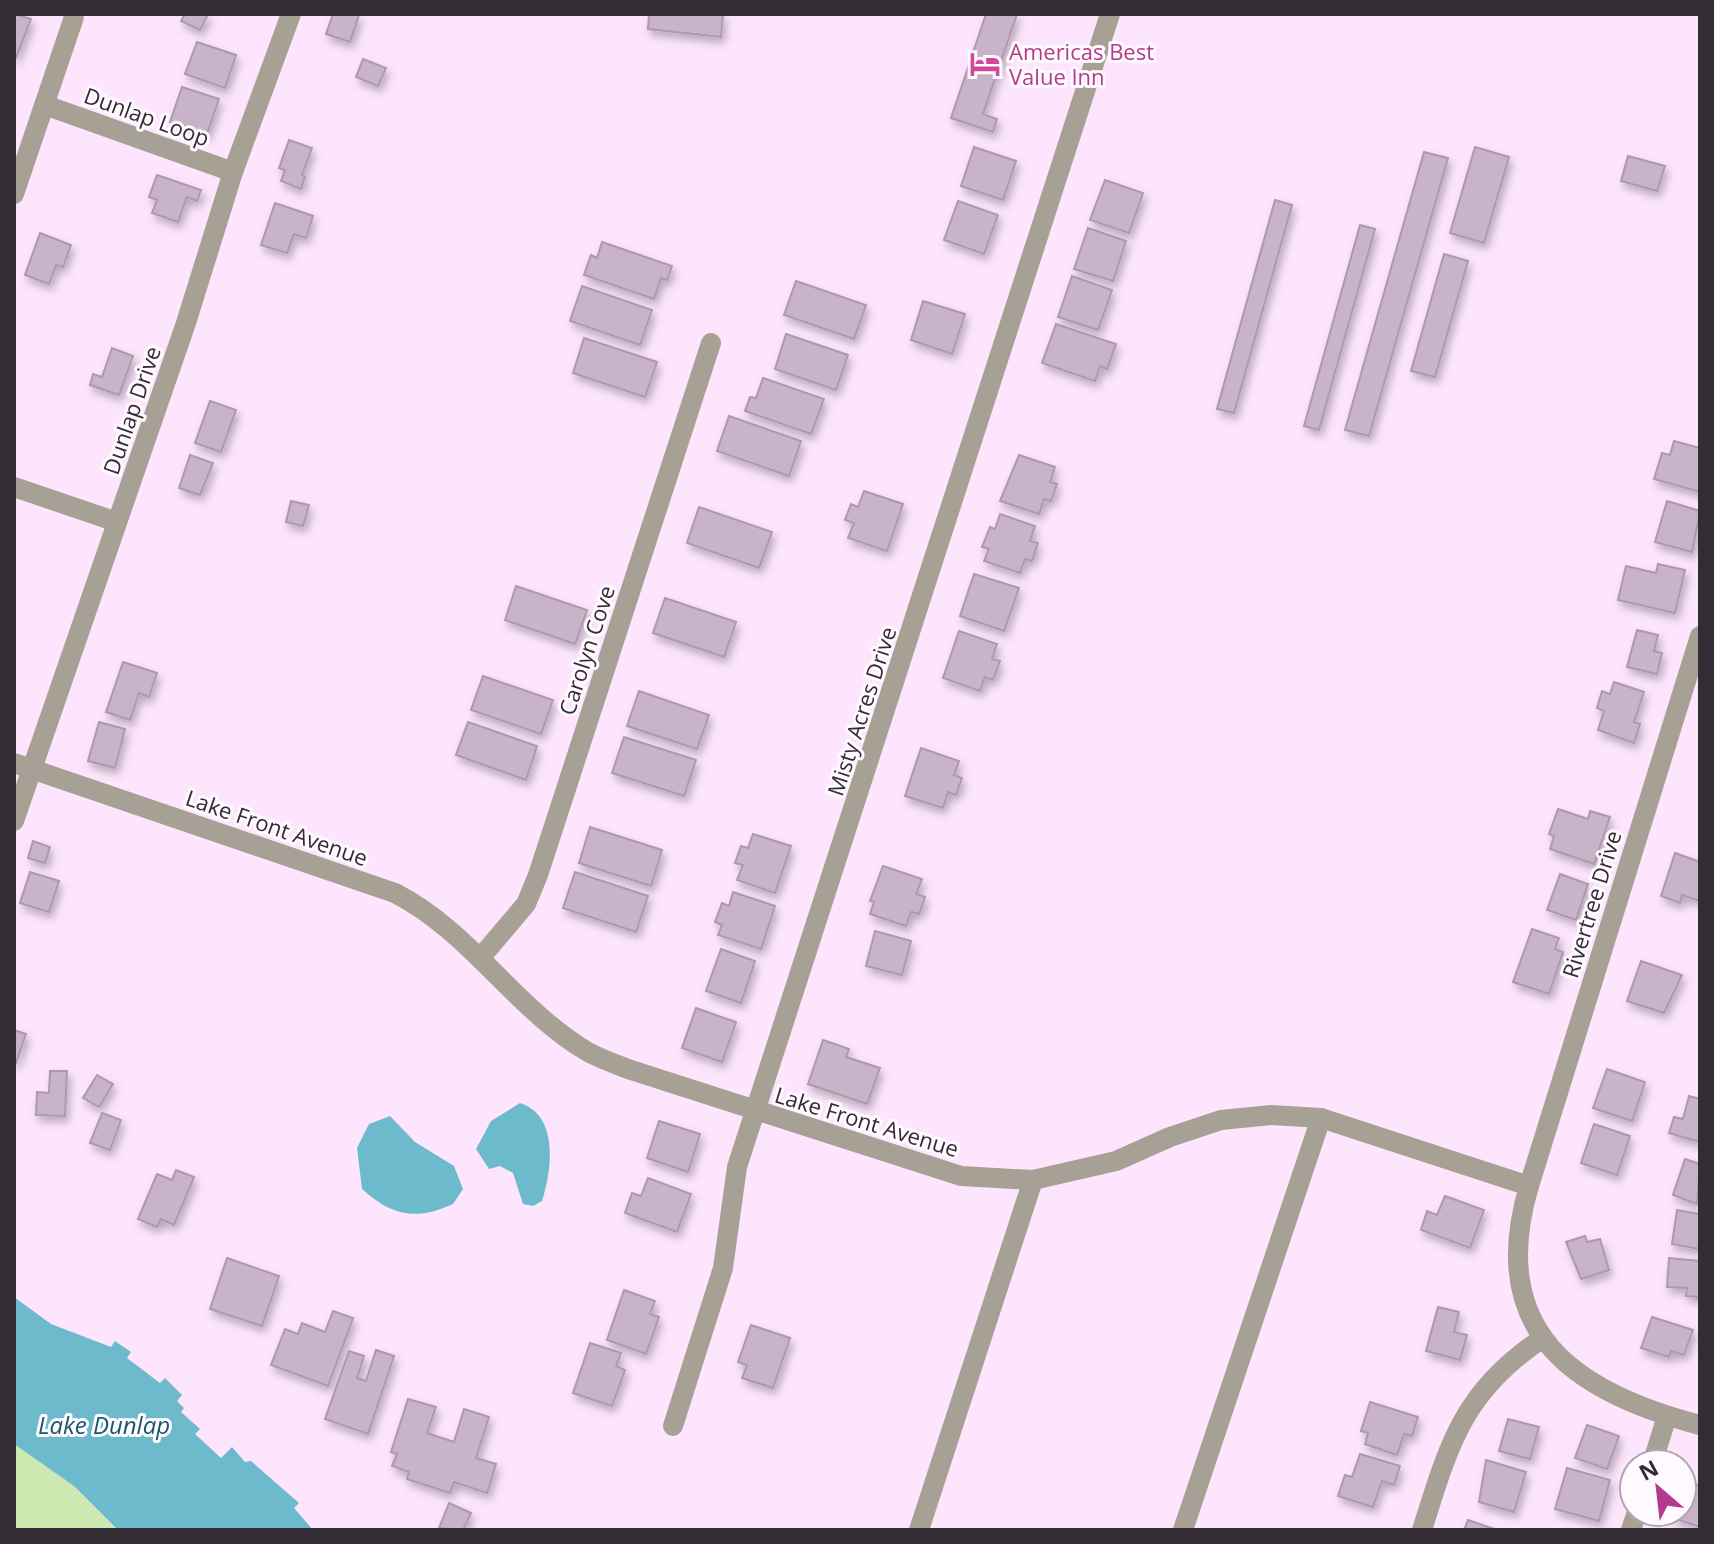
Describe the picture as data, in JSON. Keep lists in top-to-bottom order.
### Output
{
  "streets": {
    "street": [
      "Dunlap Loop",
      "Dunlap Drive",
      "Carolyn Cove",
      "Misty Acres Drive",
      "Lake Front Avenue",
      "Rivertree Drive"
    ]
  },
  "crossings": [
    ["Dunlap Loop", "Dunlap Drive"],
    ["Dunlap Drive", "Lake Front Avenue"],
    ["Carolyn Cove", "Lake Front Avenue"],
    ["Misty Acres Drive", "Lake Front Avenue"],
    ["Lake Front Avenue", "Rivertree Drive"]
  ],
  "water": ["Lake Dunlap"],
  "places": {
    "hotel": ["Americas Best Value Inn"]
  },
  "north": "top left"
}
